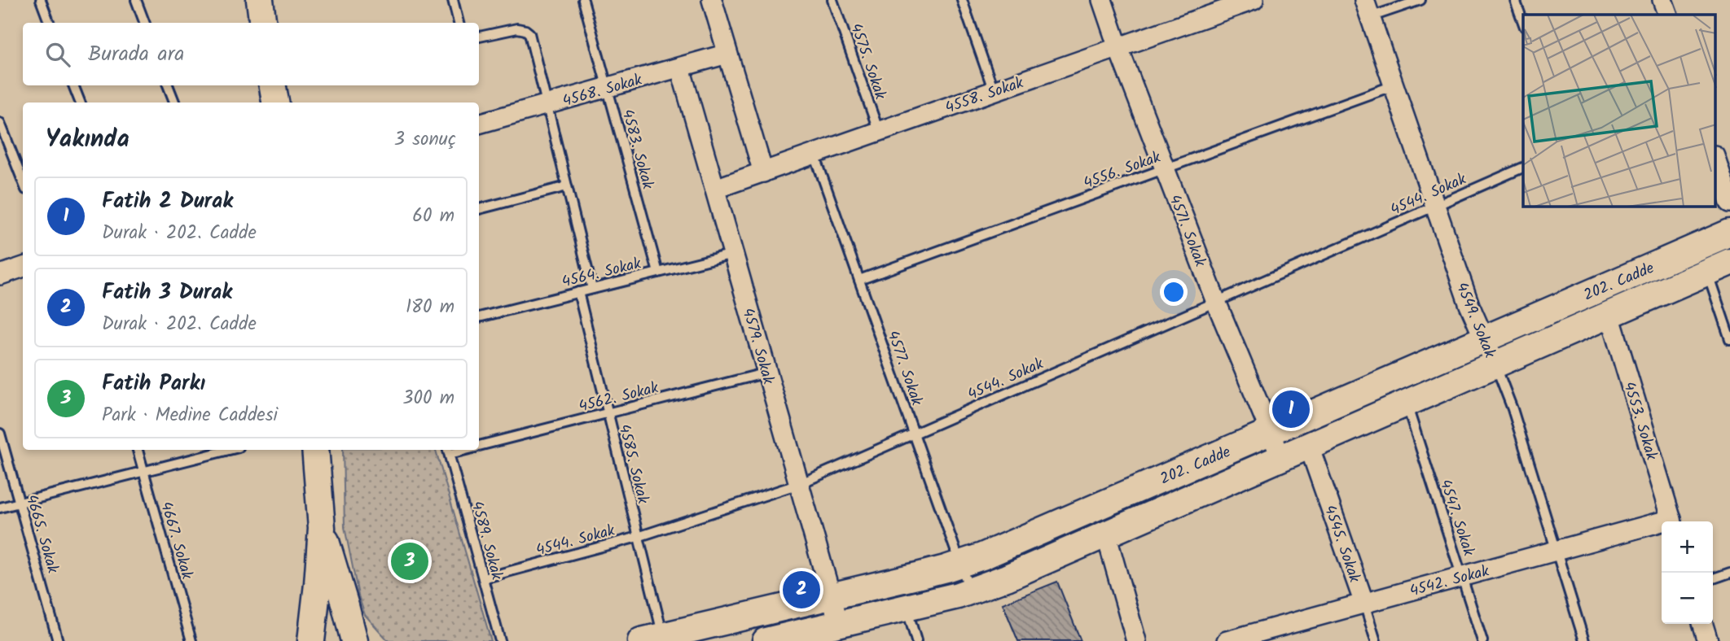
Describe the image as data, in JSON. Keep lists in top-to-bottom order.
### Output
{
  "streets": {
    "main road": ["202. Cadde"],
    "street": [
      "4568. Sokak",
      "4558. Sokak",
      "4571. Sokak",
      "4549. Sokak",
      "4579. Sokak",
      "4553. Sokak",
      "4545. Sokak",
      "4542. Sokak"
    ],
    "lane": [
      "4575. Sokak",
      "4583. Sokak",
      "4556. Sokak",
      "4544. Sokak",
      "4564. Sokak",
      "4577. Sokak",
      "4562. Sokak",
      "4585. Sokak",
      "4547. Sokak",
      "4665. Sokak",
      "4667. Sokak",
      "4589. Sokak"
    ]
  },
  "crossings": [
    ["4575. Sokak", "4558. Sokak"],
    ["4568. Sokak", "4583. Sokak"],
    ["4568. Sokak", "4579. Sokak"],
    ["4558. Sokak", "4571. Sokak"],
    ["4558. Sokak", "4579. Sokak"],
    ["4558. Sokak", "4577. Sokak"],
    ["4583. Sokak", "4564. Sokak"],
    ["4556. Sokak", "4571. Sokak"],
    ["4556. Sokak", "4549. Sokak"],
    ["4556. Sokak", "4577. Sokak"],
    ["4544. Sokak", "4571. Sokak"],
    ["4544. Sokak", "4549. Sokak"],
    ["4544. Sokak", "4579. Sokak"],
    ["4544. Sokak", "4577. Sokak"],
    ["4544. Sokak", "4585. Sokak"],
    ["4544. Sokak", "4589. Sokak"],
    ["4571. Sokak", "202. Cadde"],
    ["4564. Sokak", "4579. Sokak"],
    ["4564. Sokak", "4585. Sokak"],
    ["202. Cadde", "4549. Sokak"],
    ["202. Cadde", "4579. Sokak"],
    ["202. Cadde", "4577. Sokak"],
    ["202. Cadde", "4553. Sokak"],
    ["202. Cadde", "4585. Sokak"],
    ["202. Cadde", "4547. Sokak"],
    ["202. Cadde", "4545. Sokak"],
    ["4549. Sokak", "4542. Sokak"],
    ["4579. Sokak", "4562. Sokak"],
    ["4562. Sokak", "4585. Sokak"],
    ["4547. Sokak", "4542. Sokak"],
    ["4545. Sokak", "4542. Sokak"]
  ],
  "page": {
    "search": "Burada ara",
    "heading": ["Yakında", "3 sonuç"],
    "list": [
      {
        "mark": "1",
        "name": "Fatih 2 Durak",
        "note": "Durak · 202. Cadde",
        "value": "60 m"
      },
      {
        "mark": "2",
        "name": "Fatih 3 Durak",
        "note": "Durak · 202. Cadde",
        "value": "180 m"
      },
      {
        "mark": "3",
        "name": "Fatih Parkı",
        "note": "Park · Medine Caddesi",
        "value": "300 m"
      }
    ],
    "pins": ["1", "3", "2"],
    "map_buttons": ["+", "−"]
  }
}
